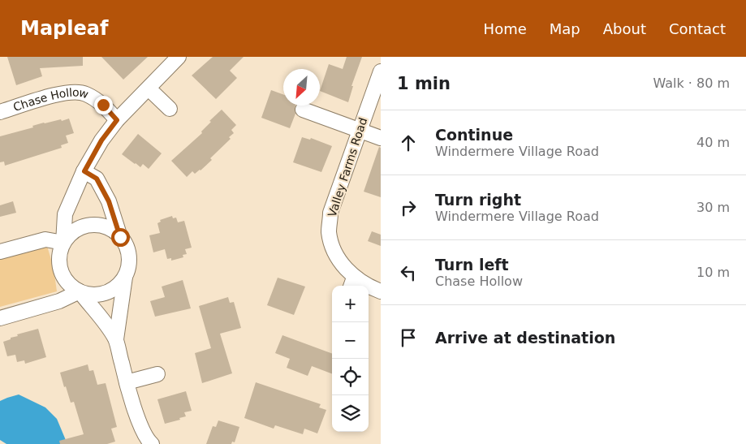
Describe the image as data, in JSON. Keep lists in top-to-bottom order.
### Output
{
  "streets": {
    "street": ["Chase Hollow", "Valley Farms Road"]
  },
  "north": "bottom left",
  "page": {
    "header": "Mapleaf",
    "nav": [
      "Home",
      "Map",
      "About",
      "Contact"
    ],
    "heading": ["1 min", "Walk · 80 m"],
    "list": [
      ["Continue", "Windermere Village Road", "40 m"],
      ["Turn right", "Windermere Village Road", "30 m"],
      ["Turn left", "Chase Hollow", "10 m"],
      "Arrive at destination"
    ],
    "map_buttons": ["+", "−"]
  }
}
